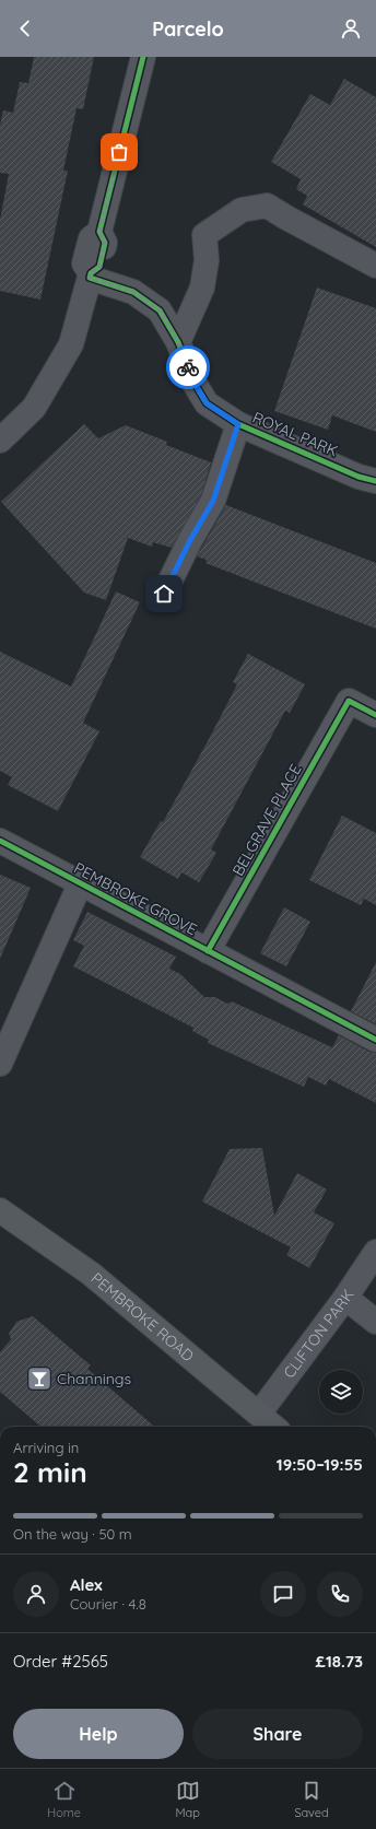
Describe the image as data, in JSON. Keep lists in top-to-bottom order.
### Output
{
  "streets": {
    "main road": ["PEMBROKE ROAD"],
    "street": [
      "ROYAL PARK",
      "BELGRAVE PLACE",
      "PEMBROKE GROVE",
      "CLIFTON PARK"
    ]
  },
  "crossings": [
    ["BELGRAVE PLACE", "PEMBROKE GROVE"],
    ["PEMBROKE ROAD", "CLIFTON PARK"]
  ],
  "places": {
    "bar": ["Channings"]
  },
  "page": {
    "header": "Parcelo",
    "heading": ["2 min", "Arriving in", "19:50–19:55"],
    "panel": [
      "Alex",
      "Courier · 4.8",
      "Order #2565",
      "£18.73"
    ],
    "bar": "On the way · 50 m",
    "buttons": ["Help", "Share"],
    "tabs": ["Home", "Map", "Saved"]
  }
}
